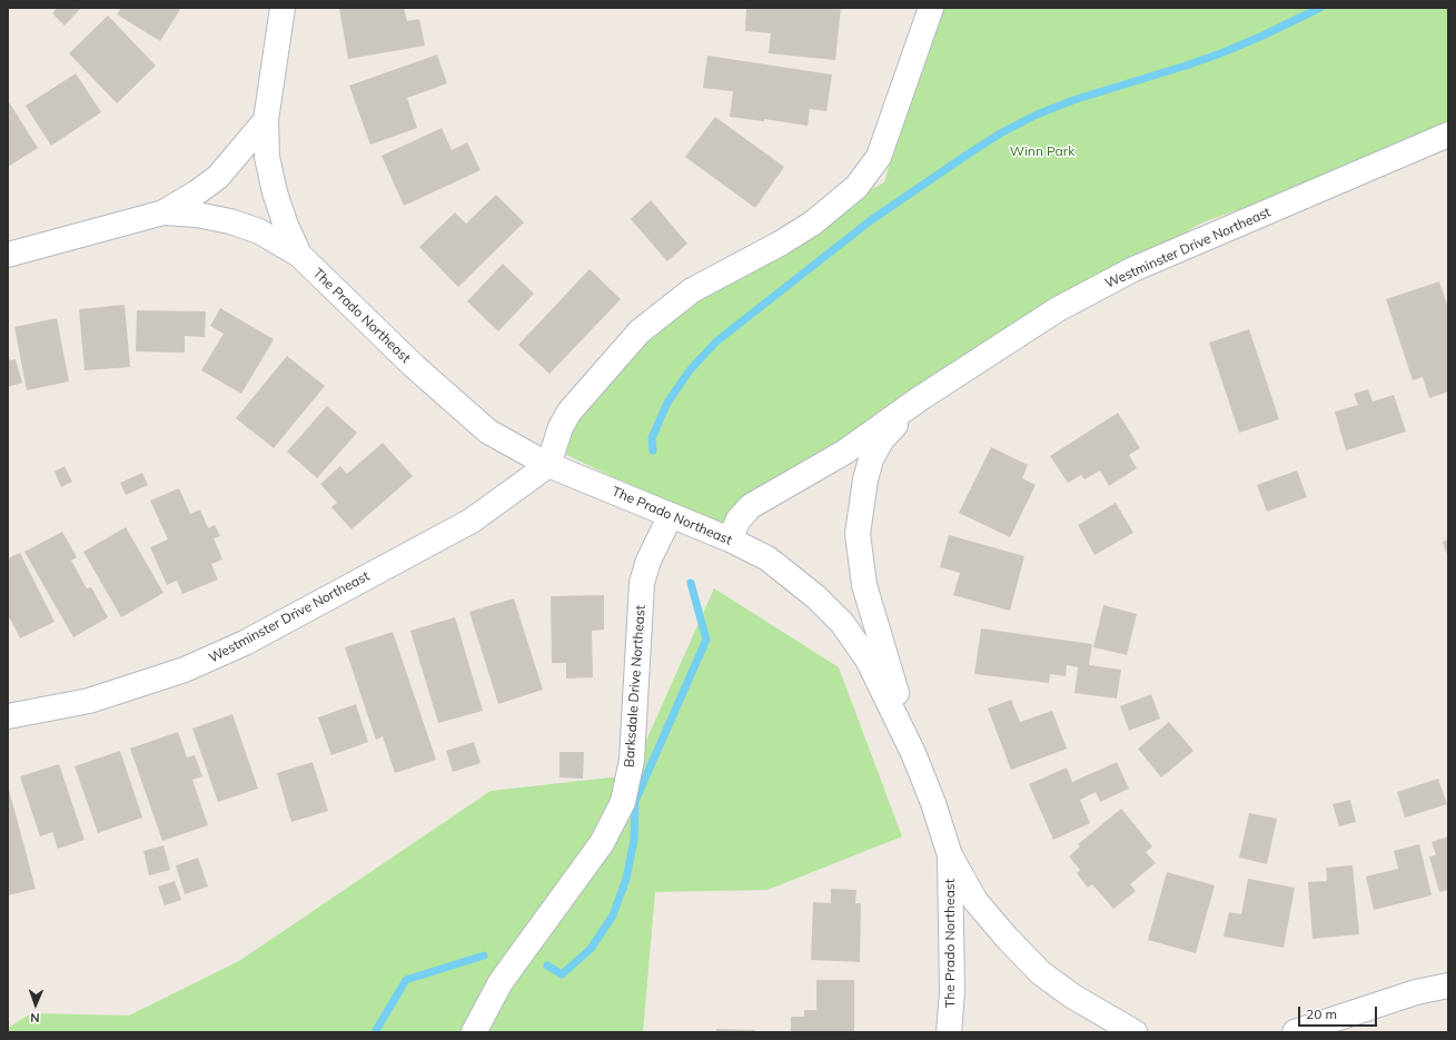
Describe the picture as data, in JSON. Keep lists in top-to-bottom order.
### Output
{
  "streets": {
    "street": ["Westminster Drive Northeast", "The Prado Northeast", "Barksdale Drive Northeast"]
  },
  "crossings": [
    ["Westminster Drive Northeast", "The Prado Northeast"],
    ["The Prado Northeast", "Barksdale Drive Northeast"]
  ],
  "parks": ["Winn Park"],
  "scale_bar": "20 m",
  "north": "bottom"
}
